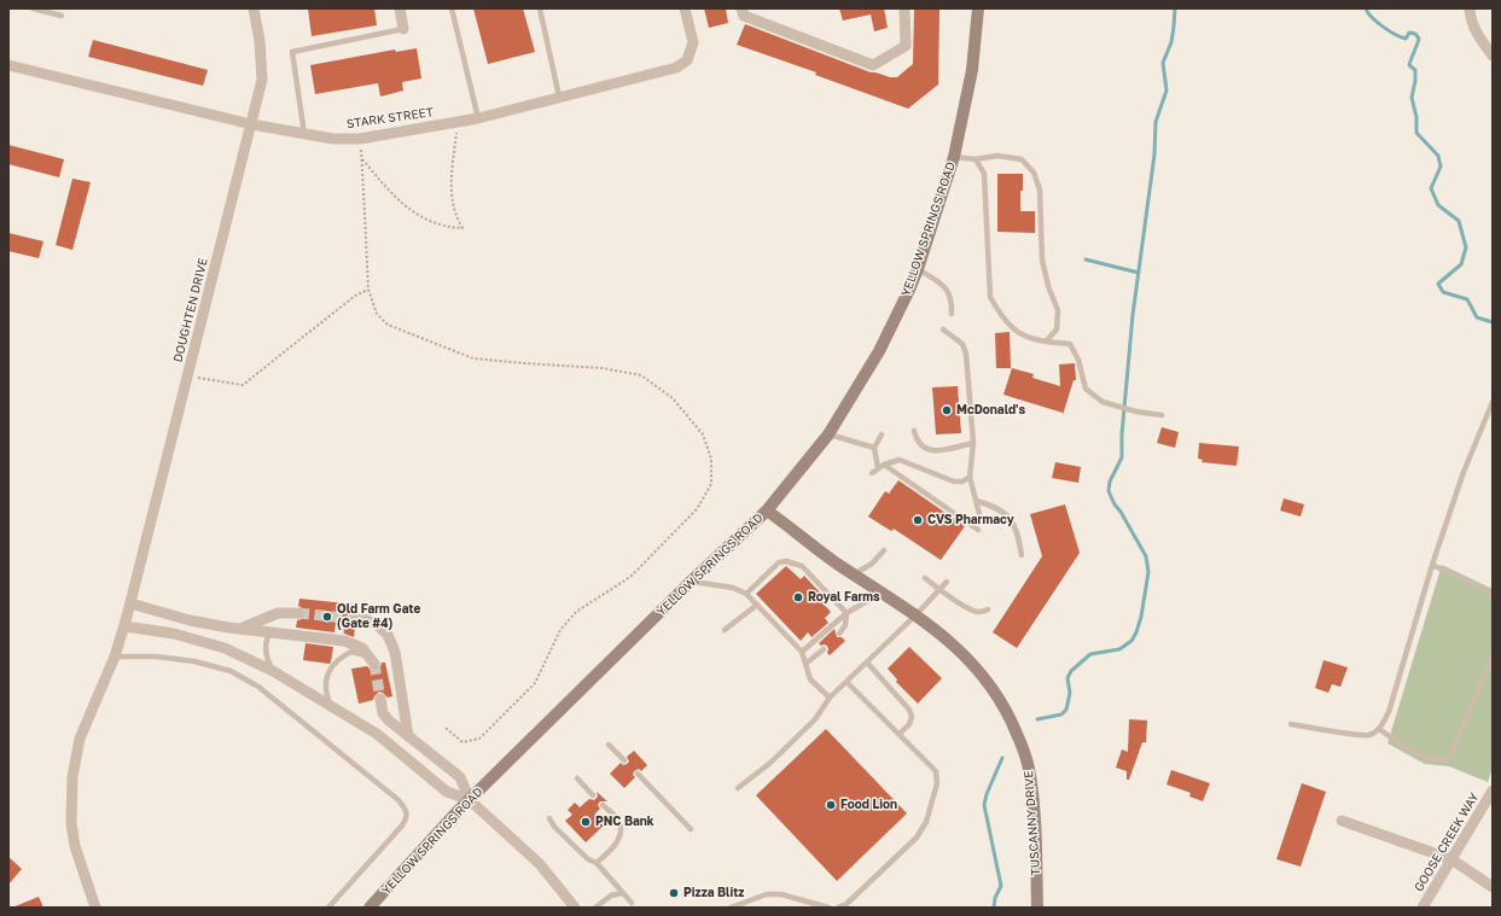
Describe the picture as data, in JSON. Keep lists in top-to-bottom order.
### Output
{
  "streets": {
    "main road": ["YELLOW SPRINGS ROAD", "TUSCANNY DRIVE"],
    "street": ["STARK STREET", "DOUGHTEN DRIVE", "GOOSE CREEK WAY"]
  },
  "crossings": [
    ["STARK STREET", "DOUGHTEN DRIVE"],
    ["YELLOW SPRINGS ROAD", "TUSCANNY DRIVE"]
  ],
  "places": [
    "McDonald's",
    "CVS Pharmacy",
    "Royal Farms",
    "Old Farm Gate (Gate #4)",
    "Food Lion",
    "PNC Bank",
    "Pizza Blitz"
  ]
}
